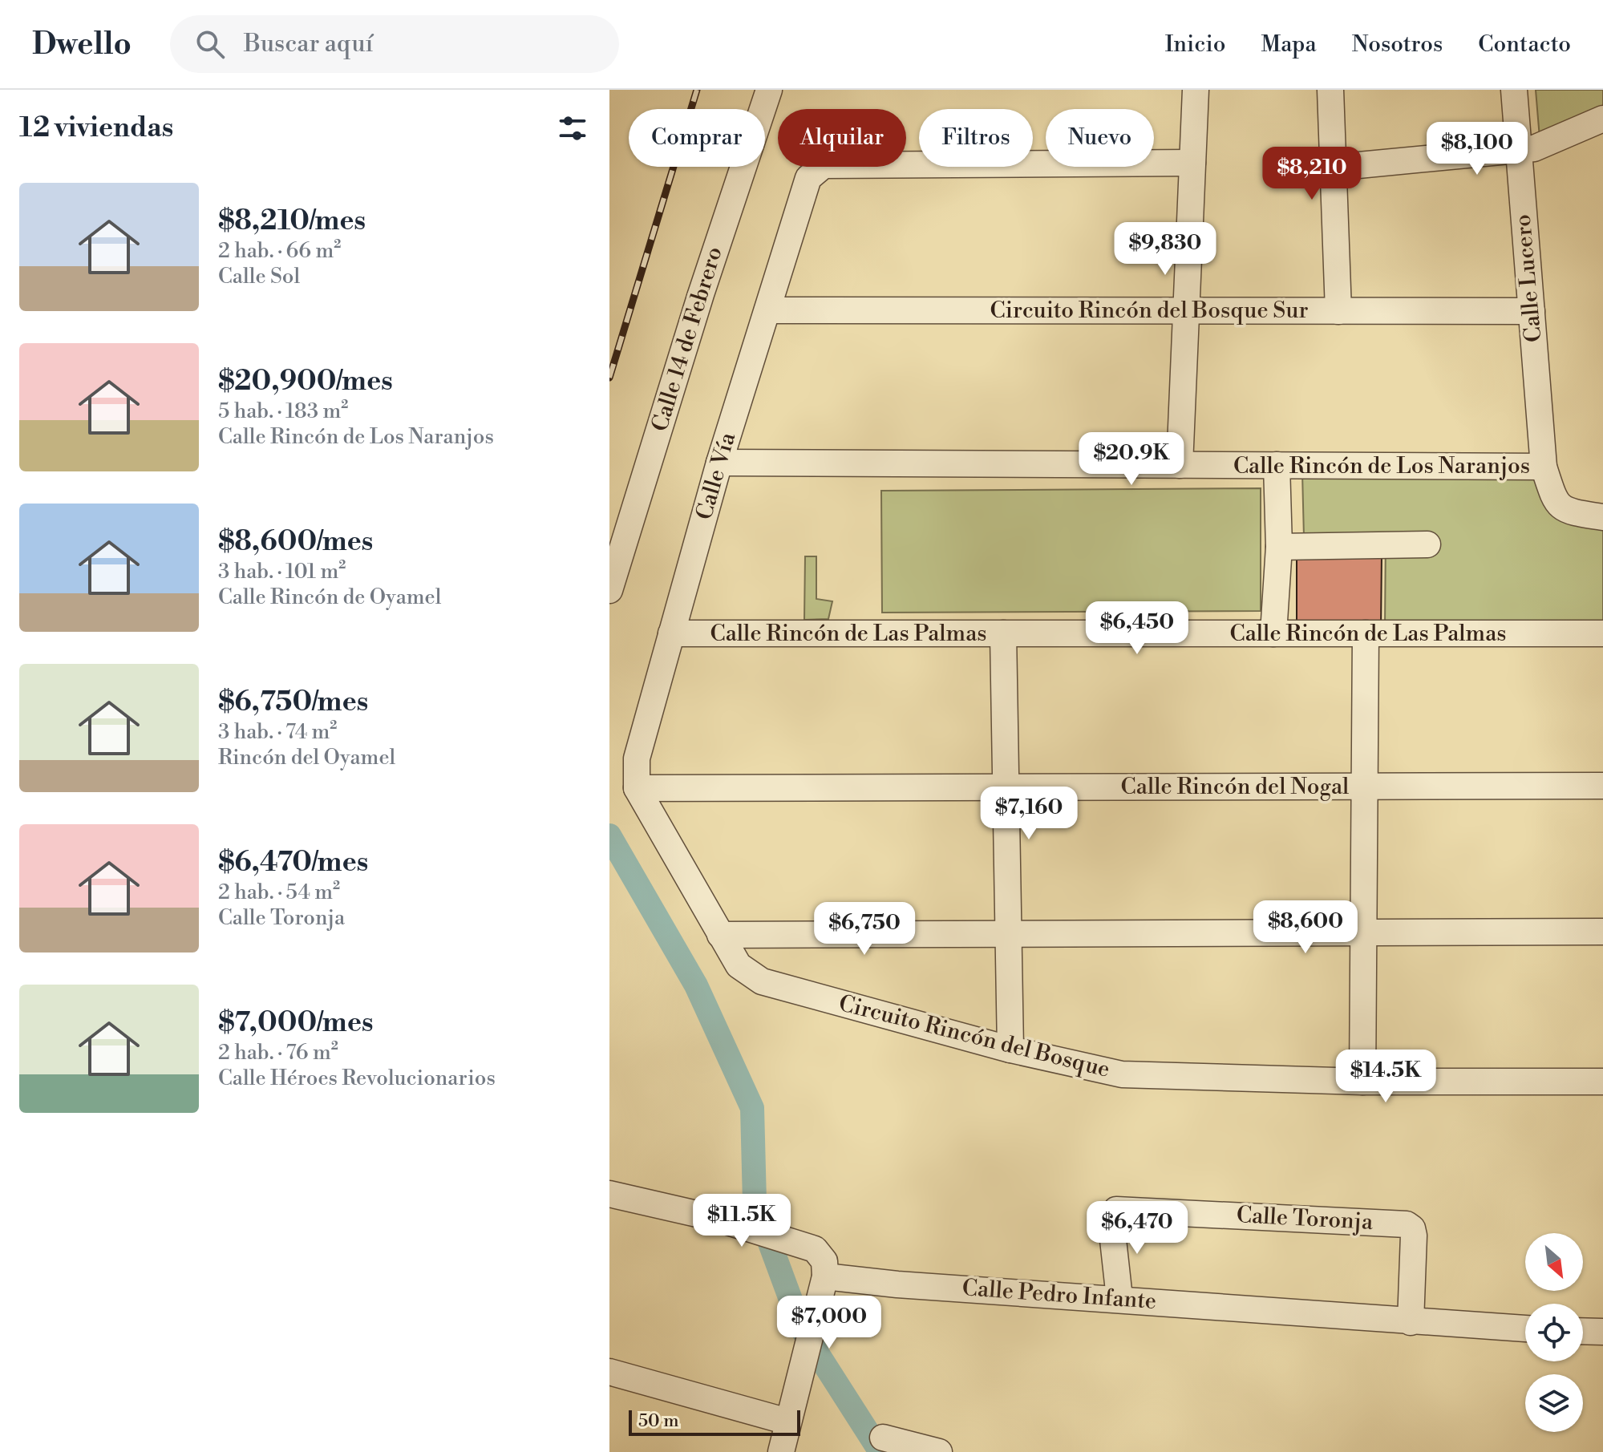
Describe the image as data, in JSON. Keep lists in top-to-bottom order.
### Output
{
  "streets": {
    "street": [
      "Calle Lucero",
      "Circuito Rincón del Bosque Sur",
      "Calle 14 de Febrero",
      "Calle Rincón de Los Naranjos",
      "Calle Vía",
      "Calle Rincón de Las Palmas",
      "Calle Rincón del Nogal",
      "Circuito Rincón del Bosque",
      "Calle Toronja",
      "Calle Pedro Infante"
    ]
  },
  "crossings": [
    ["Calle Lucero", "Circuito Rincón del Bosque Sur"],
    ["Calle Lucero", "Calle Rincón de Los Naranjos"],
    ["Circuito Rincón del Bosque Sur", "Calle Vía"],
    ["Calle Rincón de Los Naranjos", "Calle Vía"],
    ["Calle Vía", "Calle Rincón de Las Palmas"],
    ["Calle Vía", "Calle Rincón del Nogal"],
    ["Calle Toronja", "Calle Pedro Infante"]
  ],
  "scale_bar": "50 m",
  "north": "bottom right",
  "page": {
    "header": "Dwello",
    "search": "Buscar aquí",
    "nav": [
      "Inicio",
      "Mapa",
      "Nosotros",
      "Contacto"
    ],
    "heading": "12 viviendas",
    "chip": [
      "Comprar",
      "Alquilar",
      "Filtros",
      "Nuevo"
    ],
    "price": [
      "$8,100",
      "$8,210",
      "$9,830",
      "$20.9K",
      "$6,450",
      "$7,160",
      "$8,600",
      "$6,750",
      "$14.5K",
      "$11.5K",
      "$6,470",
      "$7,000"
    ],
    "list": [
      {
        "name": "$8,210/mes",
        "note": "2 hab. · 66 m² · Calle Sol"
      },
      {
        "name": "$20,900/mes",
        "note": "5 hab. · 183 m² · Calle Rincón de Los Naranjos"
      },
      {
        "name": "$8,600/mes",
        "note": "3 hab. · 101 m² · Calle Rincón de Oyamel"
      },
      {
        "name": "$6,750/mes",
        "note": "3 hab. · 74 m² · Rincón del Oyamel"
      },
      {
        "name": "$6,470/mes",
        "note": "2 hab. · 54 m² · Calle Toronja"
      },
      {
        "name": "$7,000/mes",
        "note": "2 hab. · 76 m² · Calle Héroes Revolucionarios"
      }
    ],
    "scale": "50 m"
  }
}
